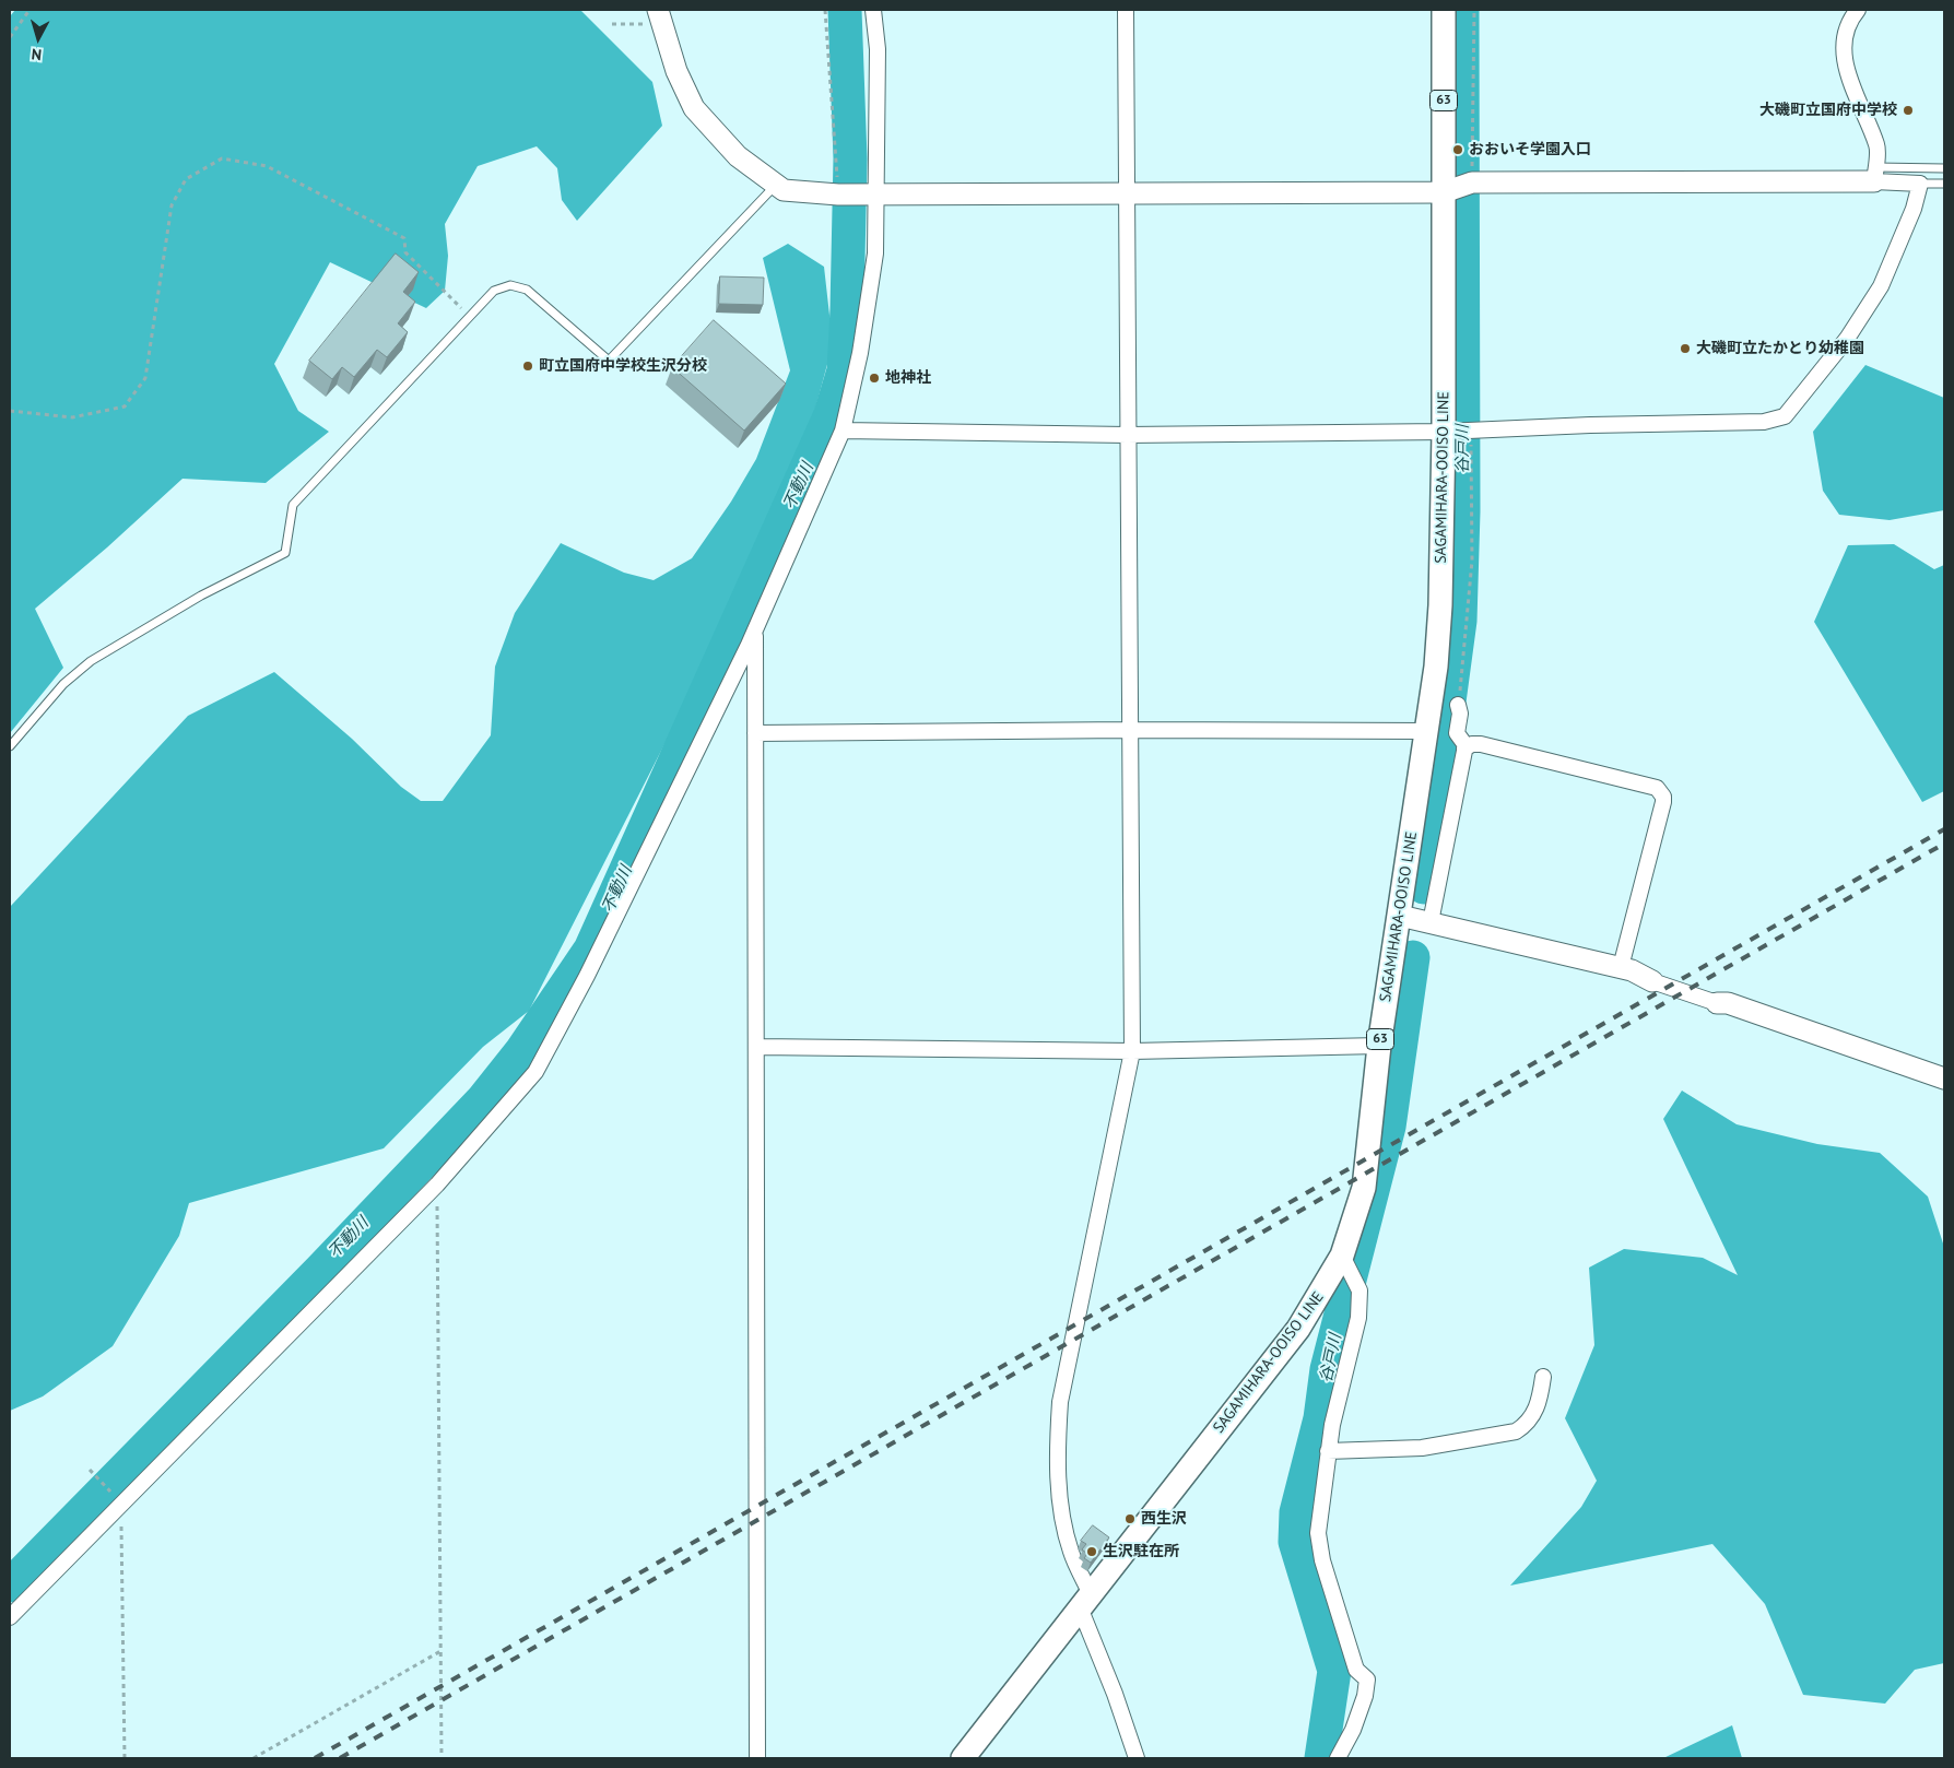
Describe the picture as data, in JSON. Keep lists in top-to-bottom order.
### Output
{
  "streets": {
    "main road": ["63", "SAGAMIHARA-OOISO LINE"]
  },
  "water": ["谷戸川", "不動川"],
  "places": [
    "大磯町立国府中学校",
    "おおいそ学園入口",
    "大磯町立たかとり幼稚園",
    "町立国府中学校生沢分校",
    "地神社",
    "西生沢",
    "生沢駐在所"
  ],
  "north": "bottom"
}
